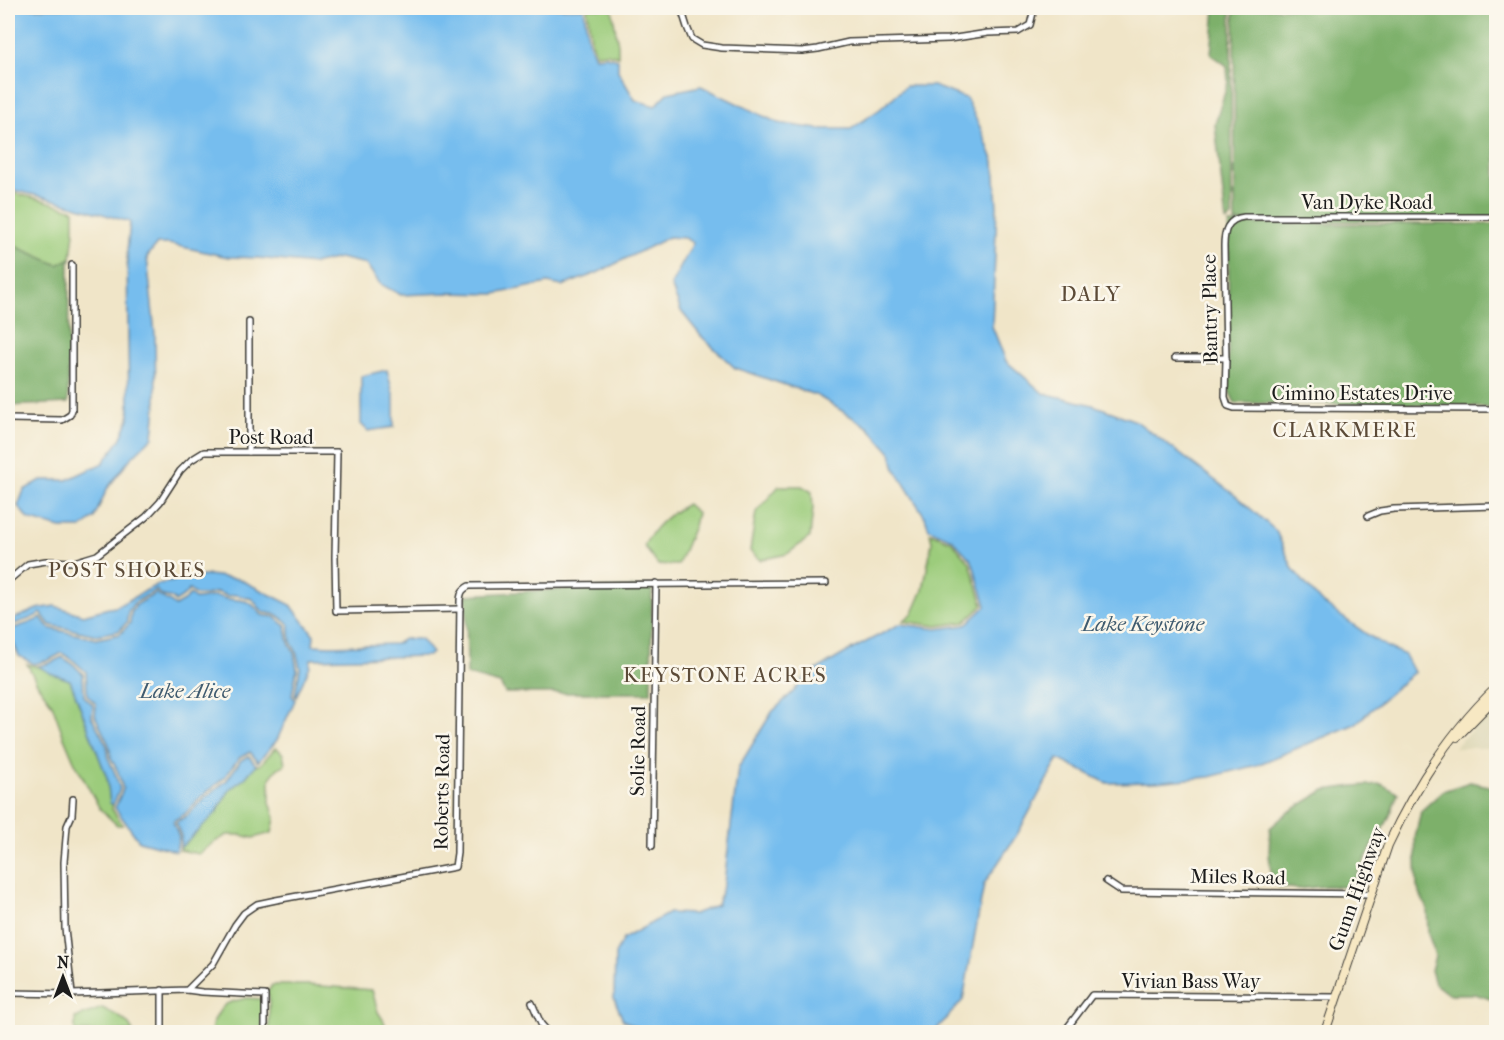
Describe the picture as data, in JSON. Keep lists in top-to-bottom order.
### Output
{
  "streets": {
    "main road": ["Gunn Highway"],
    "street": [
      "Van Dyke Road",
      "Bantry Place",
      "Cimino Estates Drive",
      "Post Road",
      "Solie Road",
      "Roberts Road",
      "Miles Road",
      "Vivian Bass Way"
    ]
  },
  "crossings": [
    ["Van Dyke Road", "Bantry Place"],
    ["Bantry Place", "Cimino Estates Drive"],
    ["Post Road", "Roberts Road"],
    ["Solie Road", "Roberts Road"],
    ["Miles Road", "Gunn Highway"],
    ["Gunn Highway", "Vivian Bass Way"]
  ],
  "districts": [
    "DALY",
    "CLARKMERE",
    "POST SHORES",
    "KEYSTONE ACRES"
  ],
  "water": ["Lake Keystone", "Lake Alice"],
  "north": "top"
}
